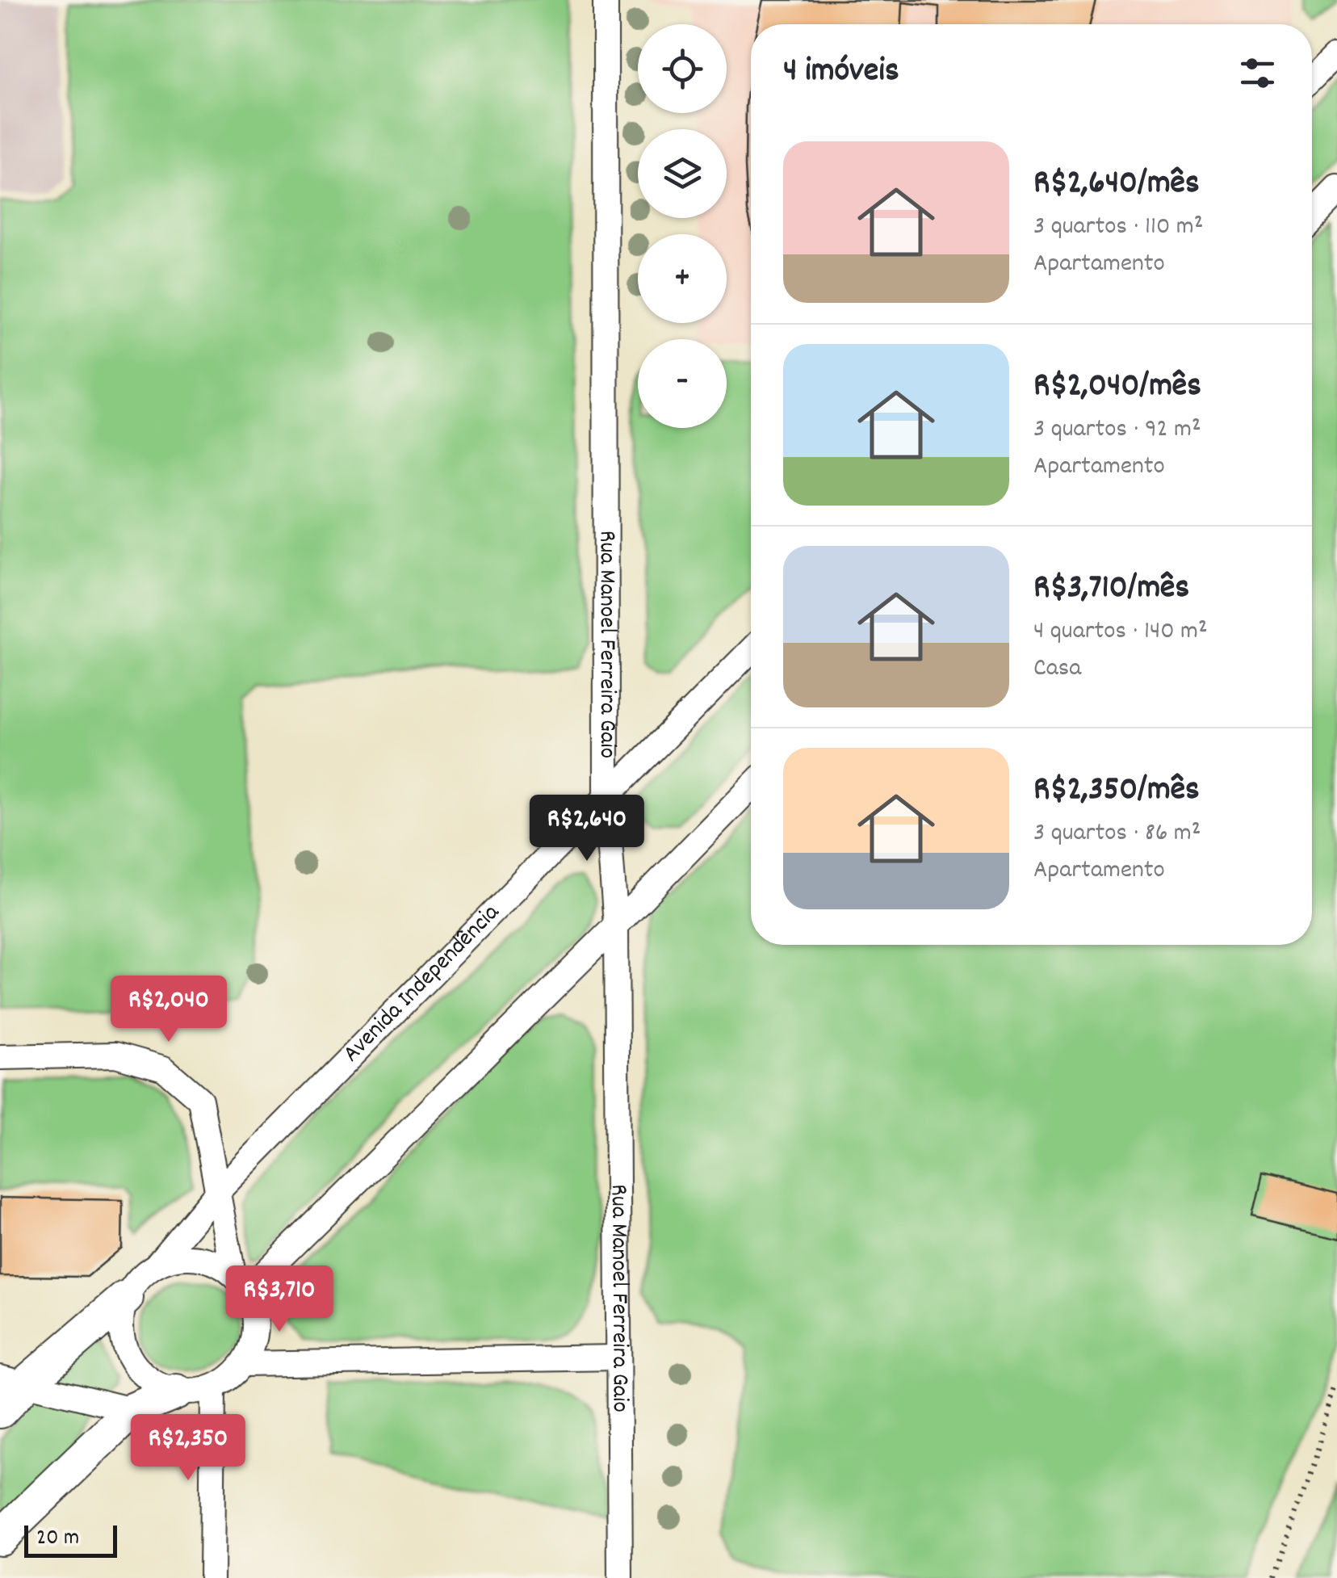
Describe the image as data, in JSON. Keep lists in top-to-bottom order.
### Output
{
  "streets": {
    "street": ["Rua Manoel Ferreira Gaio", "Avenida Independência"]
  },
  "crossings": [
    ["Rua Manoel Ferreira Gaio", "Avenida Independência"]
  ],
  "scale_bar": "20 m",
  "page": {
    "map_buttons": ["+", "−"],
    "heading": "4 imóveis",
    "list": [
      {
        "name": "R$2,640/mês",
        "note": "3 quartos · 110 m² · Apartamento"
      },
      {
        "name": "R$2,040/mês",
        "note": "3 quartos · 92 m² · Apartamento"
      },
      {
        "name": "R$3,710/mês",
        "note": "4 quartos · 140 m² · Casa"
      },
      {
        "name": "R$2,350/mês",
        "note": "3 quartos · 86 m² · Apartamento"
      }
    ],
    "price": [
      "R$2,640",
      "R$2,040",
      "R$3,710",
      "R$2,350"
    ],
    "scale": "20 m"
  }
}
